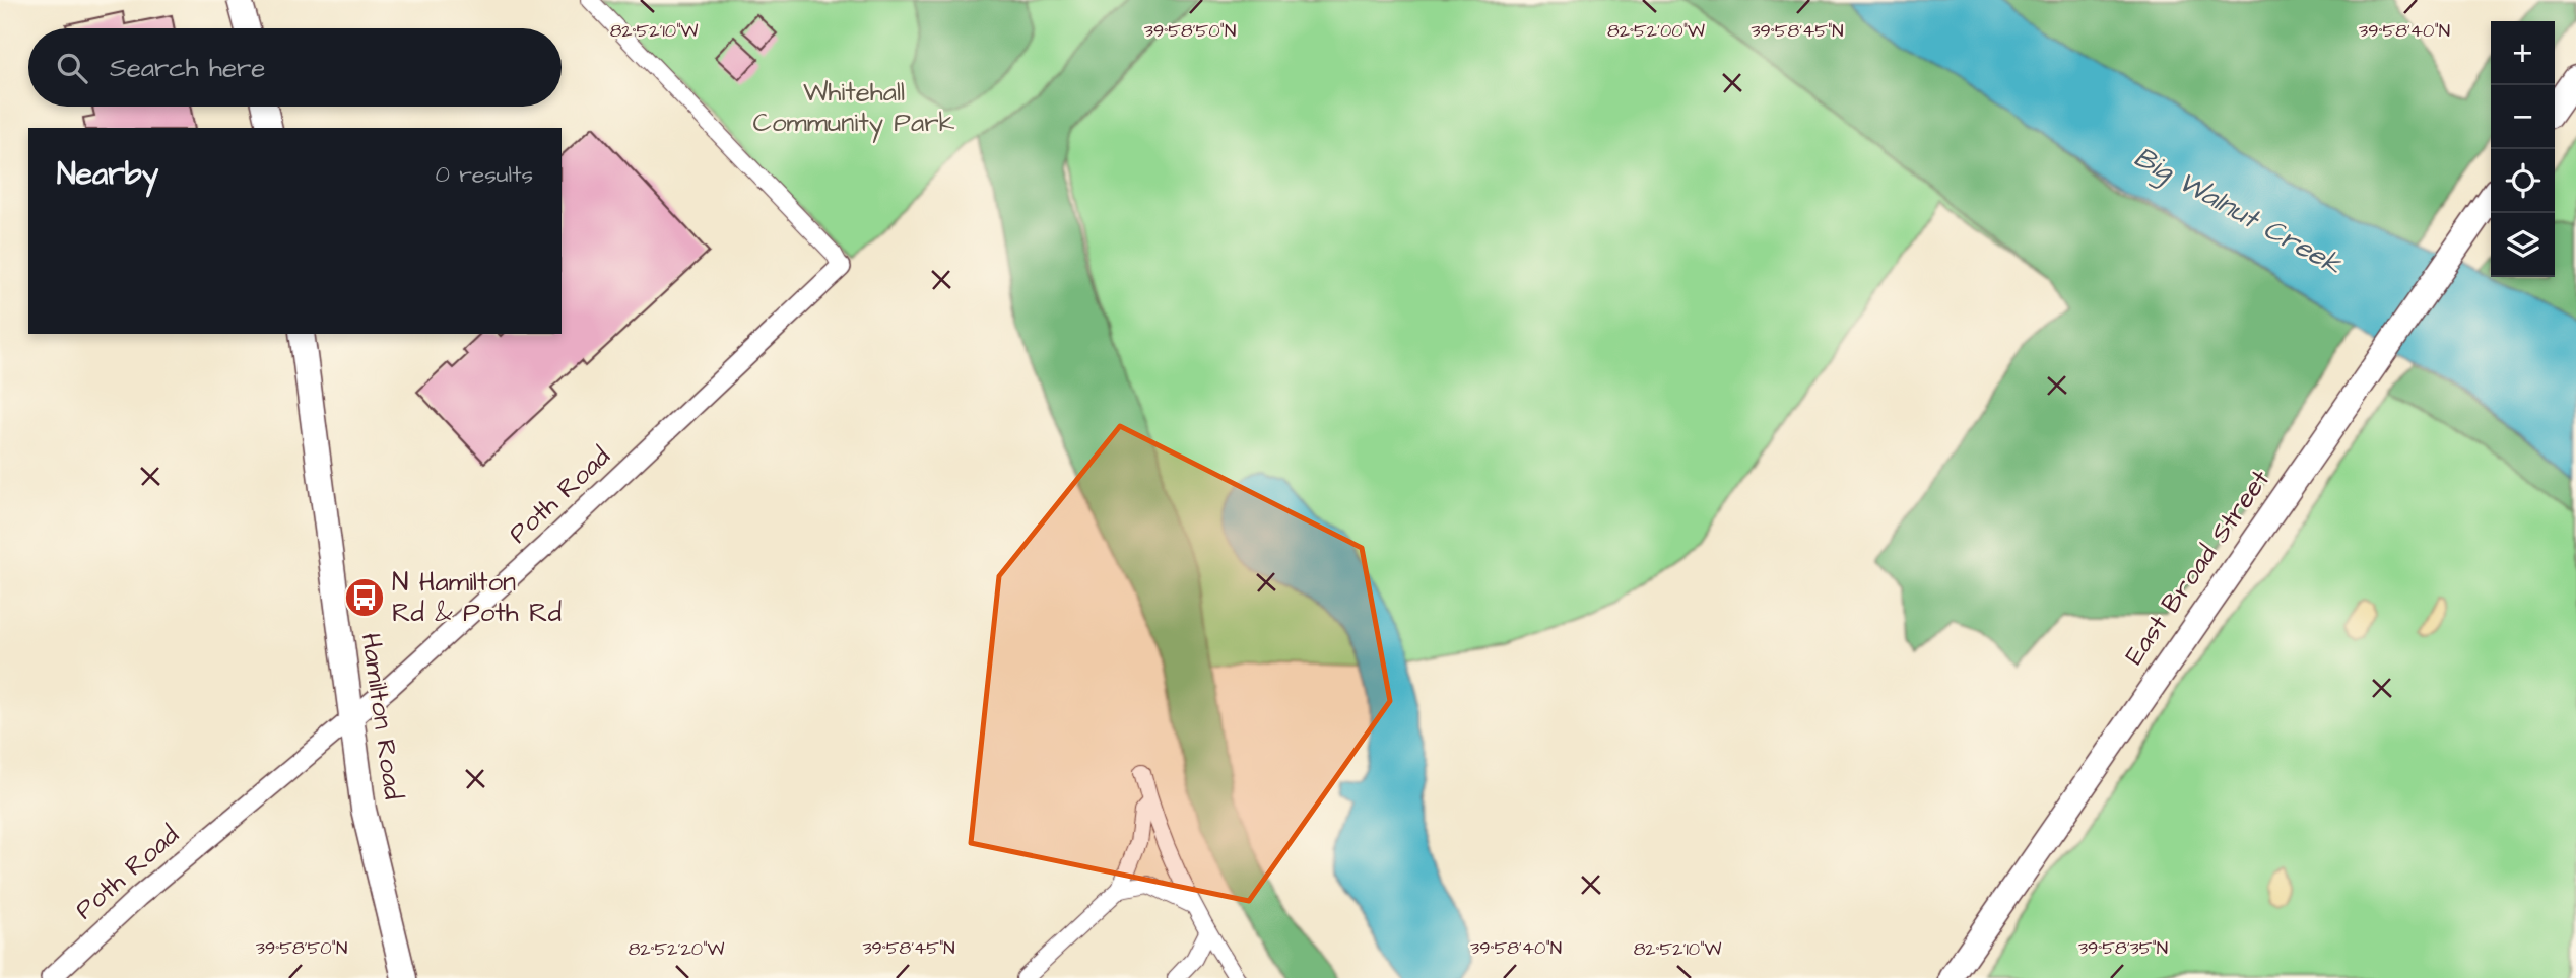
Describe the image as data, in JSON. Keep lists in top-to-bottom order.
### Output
{
  "streets": {
    "main road": ["East Broad Street", "Hamilton Road"],
    "street": ["Poth Road"]
  },
  "crossings": [
    ["Poth Road", "Hamilton Road"]
  ],
  "water": ["Big Walnut Creek"],
  "parks": ["Whitehall Community Park"],
  "places": {
    "bus stop": ["N Hamilton Rd & Poth Rd"]
  },
  "page": {
    "map_buttons": ["+", "−"],
    "search": "Search here",
    "heading": ["Nearby", "0 results"]
  },
  "coordinates": [
    "82°52'10\"W",
    "82°52'00\"W",
    "39°58'50\"N",
    "39°58'45\"N",
    "39°58'40\"N",
    "39°58'35\"N",
    "82°52'20\"W"
  ]
}
